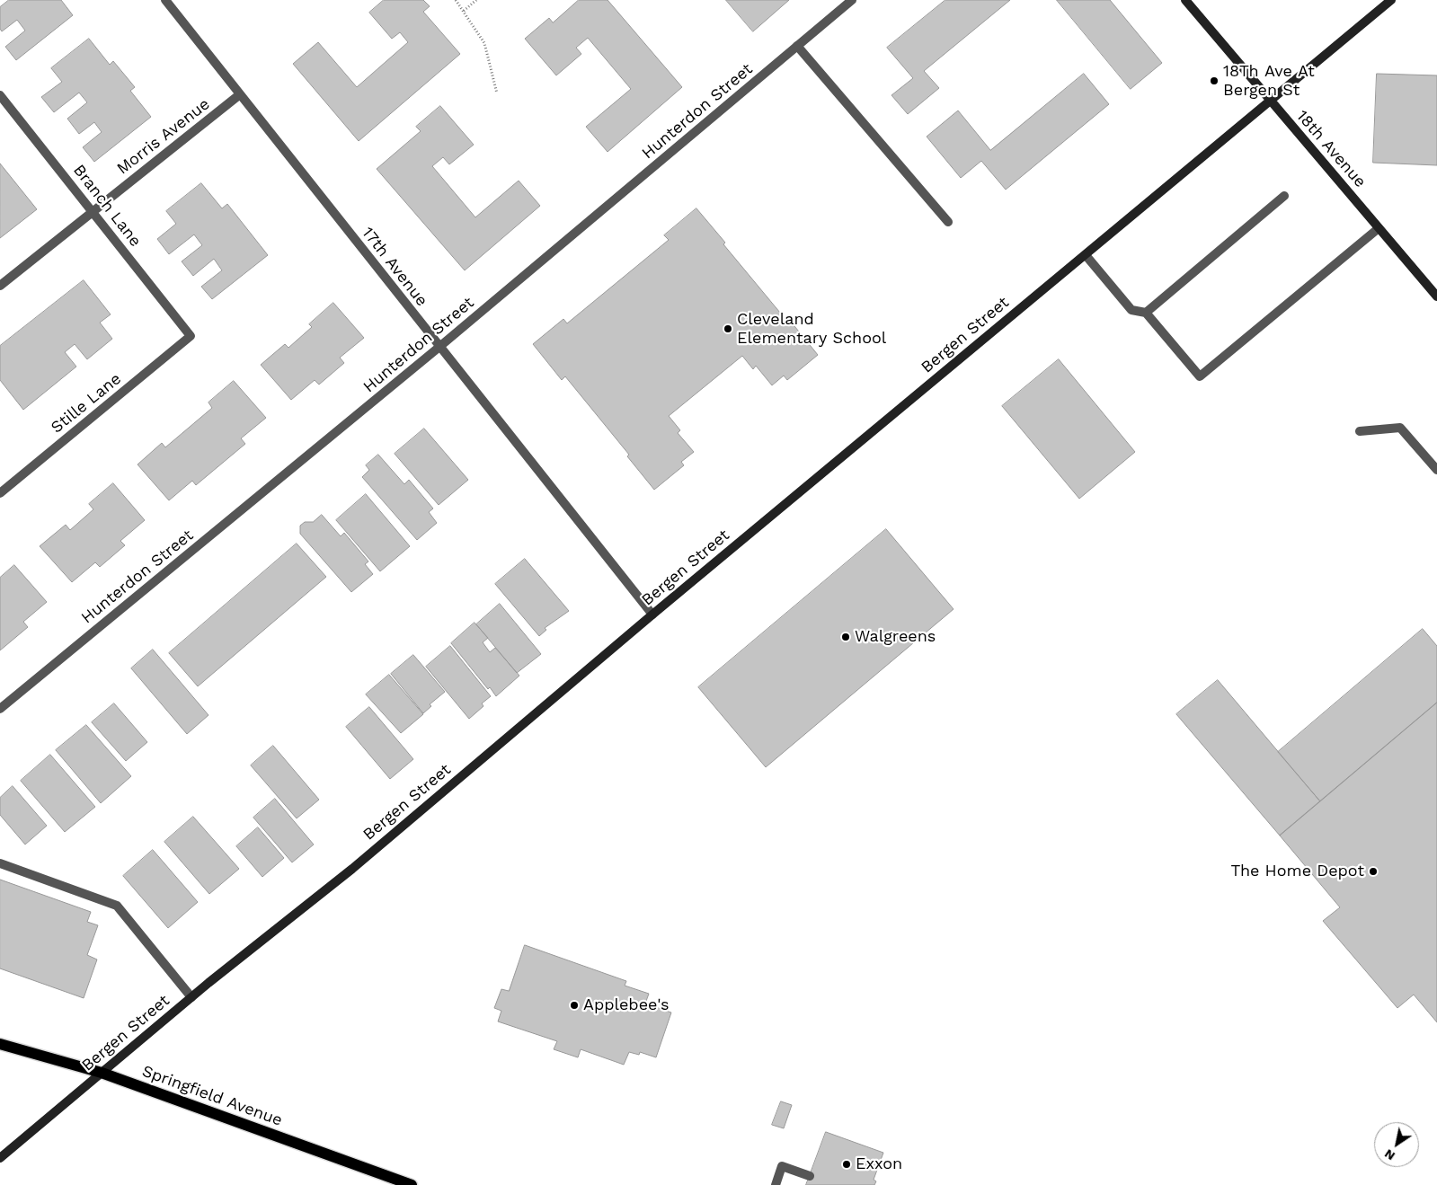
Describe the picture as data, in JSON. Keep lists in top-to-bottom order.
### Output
{
  "streets": {
    "main road": ["18th Avenue", "Bergen Street", "Springfield Avenue"],
    "street": [
      "Hunterdon Street",
      "Morris Avenue",
      "Branch Lane",
      "17th Avenue",
      "Stille Lane"
    ]
  },
  "crossings": [
    ["Hunterdon Street", "17th Avenue"],
    ["Morris Avenue", "Branch Lane"],
    ["Morris Avenue", "17th Avenue"],
    ["18th Avenue", "Bergen Street"],
    ["Branch Lane", "Stille Lane"],
    ["17th Avenue", "Bergen Street"],
    ["Bergen Street", "Springfield Avenue"]
  ],
  "places": [
    "18Th Ave At Bergen St",
    "Cleveland Elementary School",
    "Walgreens",
    "The Home Depot",
    "Applebee's",
    "Exxon"
  ],
  "north": "bottom left"
}
